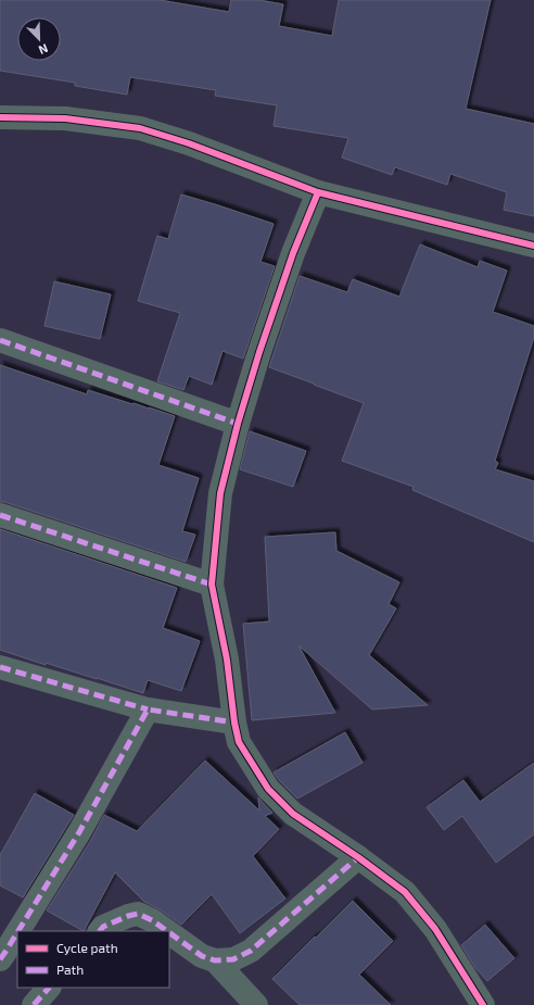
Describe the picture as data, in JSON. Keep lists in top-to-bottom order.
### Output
{
  "legend": ["Cycle path", "Path"],
  "north": "bottom right"
}
